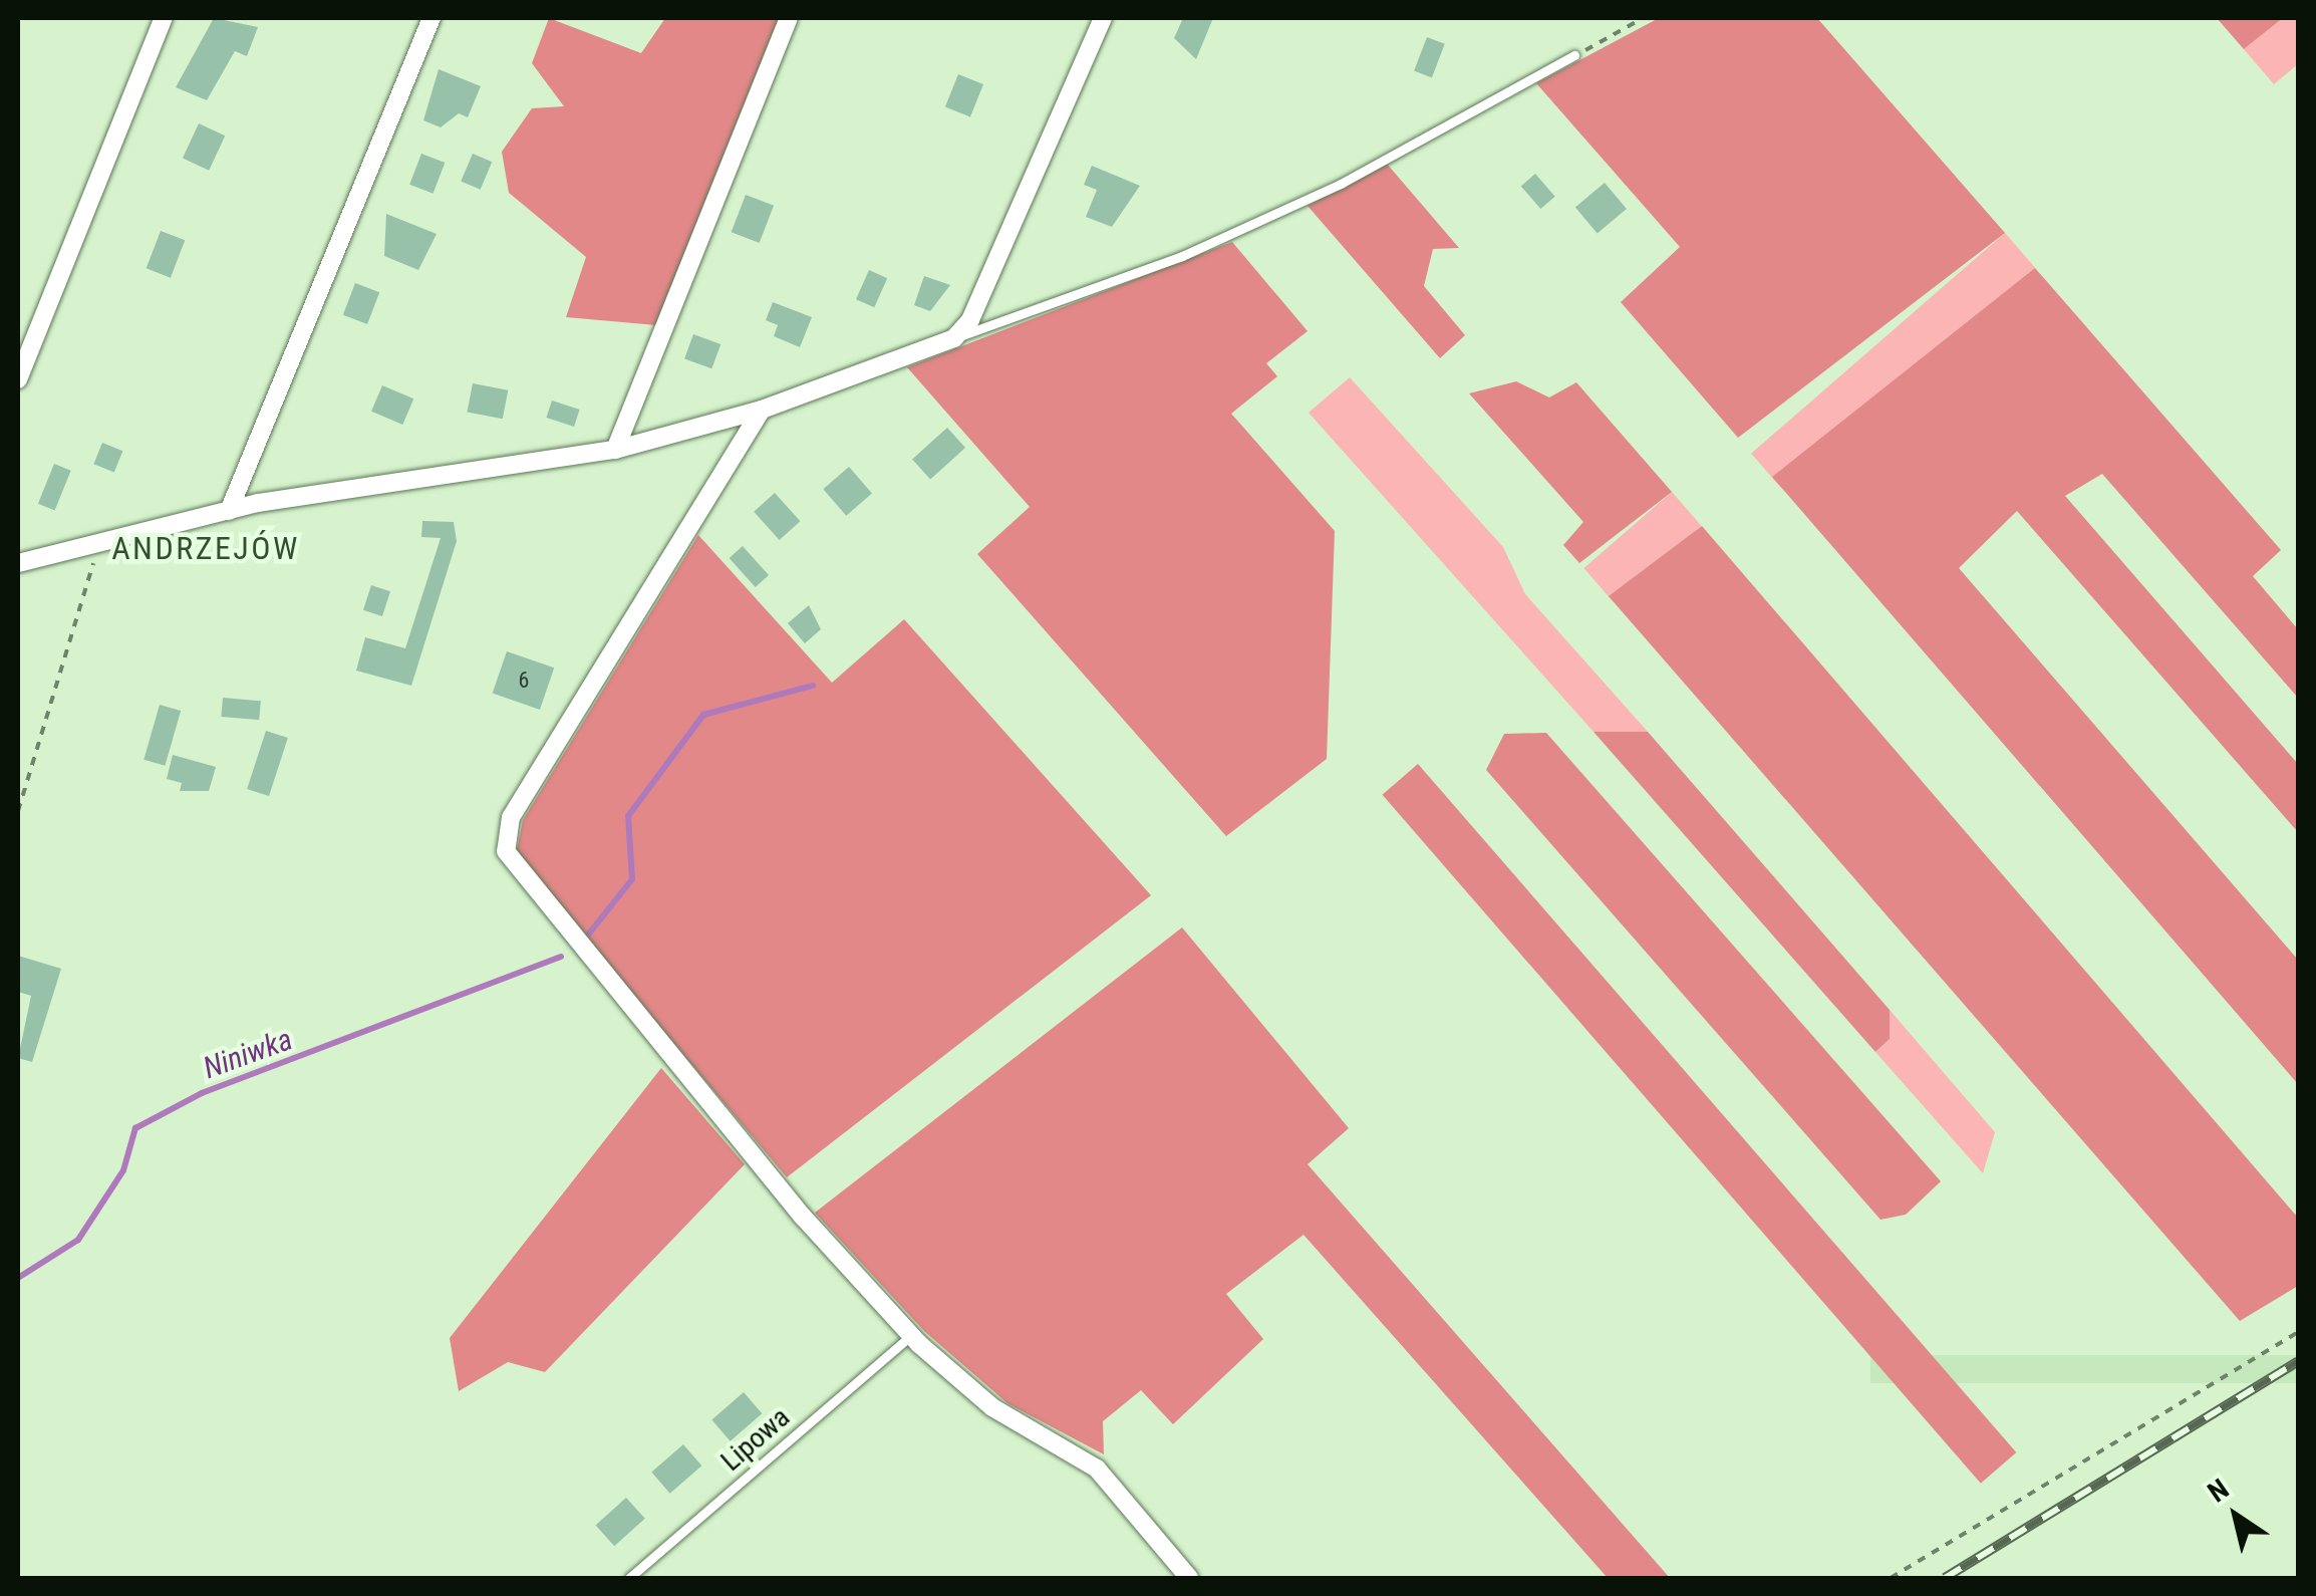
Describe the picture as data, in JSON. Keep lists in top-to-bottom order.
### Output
{
  "streets": {
    "lane": ["Lipowa"]
  },
  "districts": ["ANDRZEJÓW"],
  "water": ["Niniwka"],
  "house_numbers": ["6"],
  "north": "top left"
}
